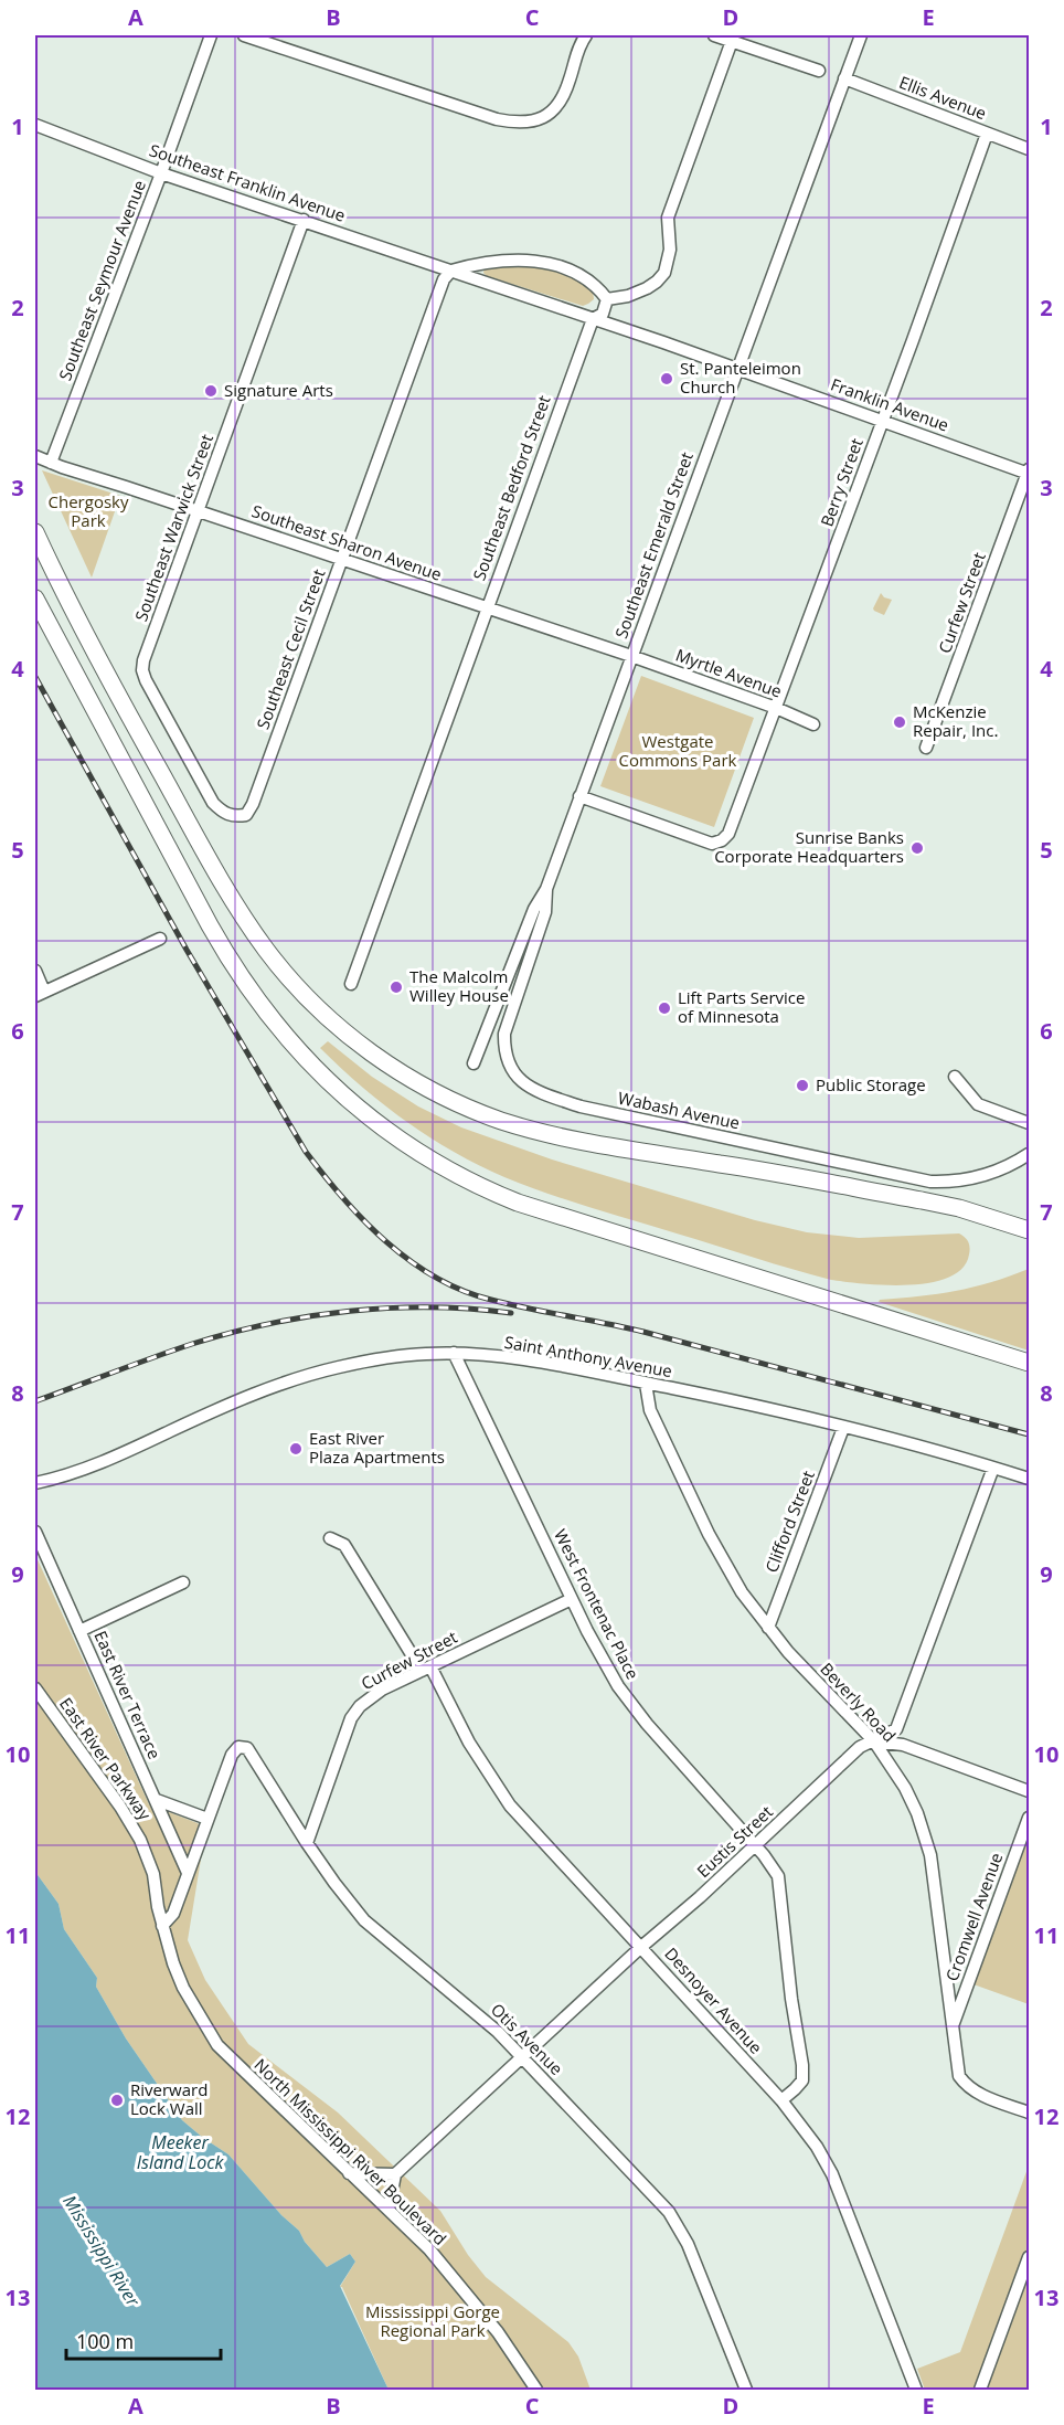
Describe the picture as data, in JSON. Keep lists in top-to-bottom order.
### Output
{
  "streets": {
    "street": [
      "Ellis Avenue",
      "Southeast Franklin Avenue",
      "Southeast Seymour Avenue",
      "Franklin Avenue",
      "Berry Street",
      "Southeast Bedford Street",
      "Southeast Warwick Street",
      "Southeast Sharon Avenue",
      "Southeast Emerald Street",
      "Curfew Street",
      "Southeast Cecil Street",
      "Myrtle Avenue",
      "Wabash Avenue",
      "Saint Anthony Avenue",
      "Clifford Street",
      "West Frontenac Place",
      "East River Terrace",
      "Beverly Road",
      "East River Parkway",
      "Eustis Street",
      "Cromwell Avenue",
      "Desnoyer Avenue",
      "Otis Avenue",
      "North Mississippi River Boulevard"
    ]
  },
  "crossings": [
    ["Ellis Avenue", "Berry Street"],
    ["Ellis Avenue", "Southeast Emerald Street"],
    ["Southeast Franklin Avenue", "Southeast Seymour Avenue"],
    ["Southeast Franklin Avenue", "Franklin Avenue"],
    ["Southeast Franklin Avenue", "Southeast Bedford Street"],
    ["Southeast Franklin Avenue", "Southeast Warwick Street"],
    ["Southeast Franklin Avenue", "Southeast Emerald Street"],
    ["Southeast Franklin Avenue", "Southeast Cecil Street"],
    ["Southeast Seymour Avenue", "Southeast Sharon Avenue"],
    ["Franklin Avenue", "Berry Street"],
    ["Franklin Avenue", "Southeast Emerald Street"],
    ["Franklin Avenue", "Curfew Street"],
    ["Berry Street", "Southeast Emerald Street"],
    ["Berry Street", "Myrtle Avenue"],
    ["Southeast Bedford Street", "Southeast Sharon Avenue"],
    ["Southeast Warwick Street", "Southeast Sharon Avenue"],
    ["Southeast Warwick Street", "Southeast Cecil Street"],
    ["Southeast Sharon Avenue", "Southeast Emerald Street"],
    ["Southeast Sharon Avenue", "Southeast Cecil Street"],
    ["Southeast Sharon Avenue", "Myrtle Avenue"],
    ["Southeast Emerald Street", "Myrtle Avenue"],
    ["Southeast Emerald Street", "Wabash Avenue"],
    ["Curfew Street", "West Frontenac Place"],
    ["Curfew Street", "Desnoyer Avenue"],
    ["Curfew Street", "Otis Avenue"],
    ["Saint Anthony Avenue", "Clifford Street"],
    ["Saint Anthony Avenue", "West Frontenac Place"],
    ["Saint Anthony Avenue", "Beverly Road"],
    ["Saint Anthony Avenue", "Eustis Street"],
    ["Clifford Street", "Beverly Road"],
    ["West Frontenac Place", "Eustis Street"],
    ["West Frontenac Place", "Desnoyer Avenue"],
    ["Beverly Road", "Eustis Street"],
    ["Beverly Road", "Cromwell Avenue"],
    ["East River Parkway", "North Mississippi River Boulevard"],
    ["Eustis Street", "Desnoyer Avenue"],
    ["Eustis Street", "Otis Avenue"]
  ],
  "water": ["Meeker Island Lock", "Mississippi River"],
  "parks": ["Chergosky Park", "Westgate Commons Park", "Mississippi Gorge Regional Park"],
  "places": [
    "St. Panteleimon Church",
    "Signature Arts",
    "McKenzie Repair, Inc.",
    "Sunrise Banks Corporate Headquarters",
    "The Malcolm Willey House",
    "Lift Parts Service of Minnesota",
    "Public Storage",
    "East River Plaza Apartments",
    "Riverward Lock Wall"
  ],
  "scale_bar": "100 m",
  "grid": {
    "columns": [
      "A",
      "B",
      "C",
      "D",
      "E"
    ],
    "rows": [
      "1",
      "2",
      "3",
      "4",
      "5",
      "6",
      "7",
      "8",
      "9",
      "10",
      "11",
      "12",
      "13"
    ]
  }
}
